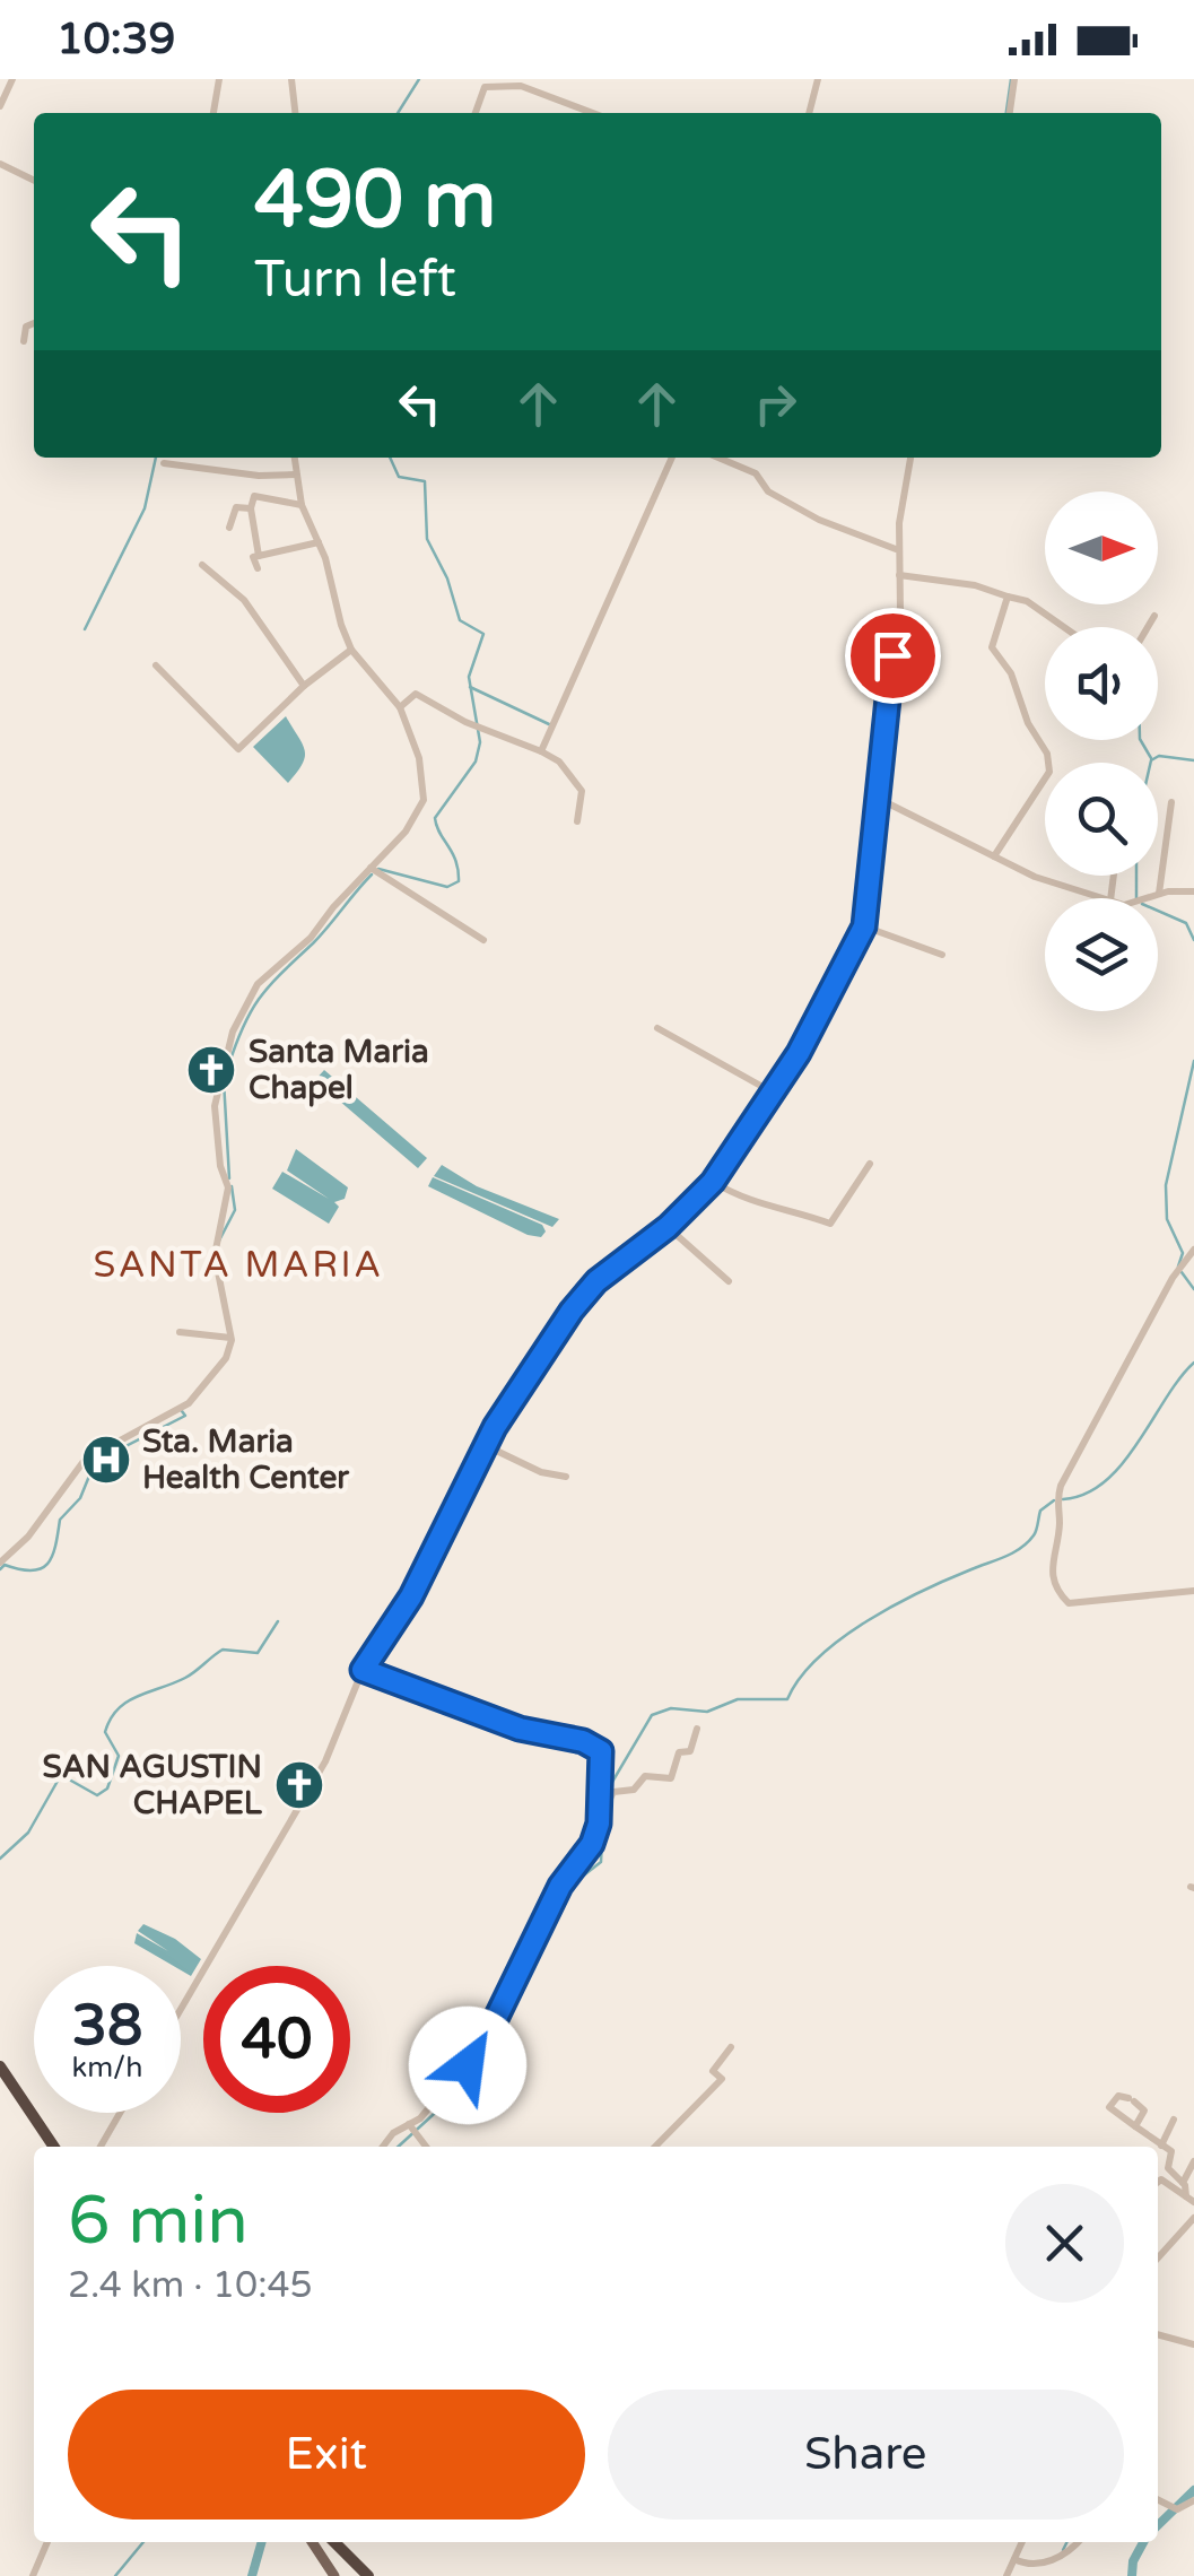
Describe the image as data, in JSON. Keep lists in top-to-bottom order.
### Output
{
  "districts": ["SANTA MARIA"],
  "places": {
    "church": ["Santa Maria Chapel", "SAN AGUSTIN CHAPEL"],
    "hospital": ["Sta. Maria Health Center"]
  },
  "north": "right",
  "page": {
    "status": "10:39",
    "turn": ["490 m", "Turn left"],
    "speed": "38 km/h",
    "limit": "40",
    "heading": ["6 min", "2.4 km · 10:45"],
    "buttons": ["Exit", "Share"]
  }
}
